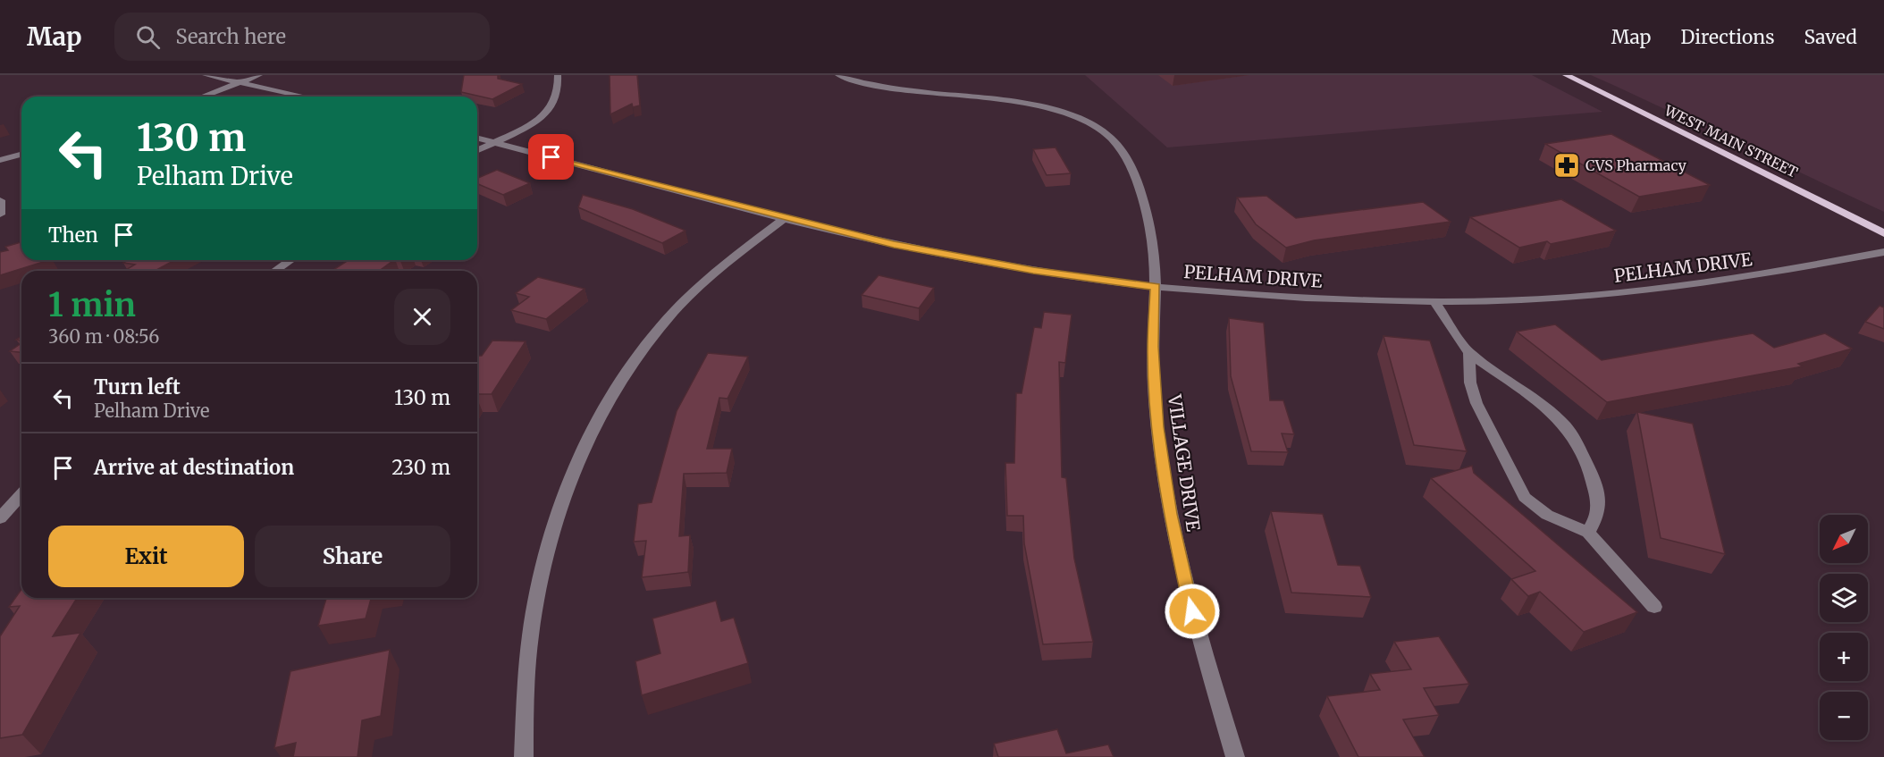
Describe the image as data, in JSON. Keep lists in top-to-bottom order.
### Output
{
  "streets": {
    "main road": ["WEST MAIN STREET"],
    "street": ["PELHAM DRIVE", "VILLAGE DRIVE"]
  },
  "crossings": [
    ["PELHAM DRIVE", "VILLAGE DRIVE"]
  ],
  "places": {
    "pharmacy": ["CVS Pharmacy"]
  },
  "north": "bottom left",
  "page": {
    "header": "Map",
    "search": "Search here",
    "nav": ["Map", "Directions", "Saved"],
    "turn": ["130 m", "Pelham Drive"],
    "then": "Then",
    "heading": ["1 min", "360 m · 08:56"],
    "list": [
      {
        "name": "Turn left",
        "note": "Pelham Drive",
        "value": "130 m"
      },
      {
        "name": "Arrive at destination",
        "value": "230 m"
      }
    ],
    "map_buttons": ["+", "−"],
    "buttons": ["Exit", "Share"]
  }
}
